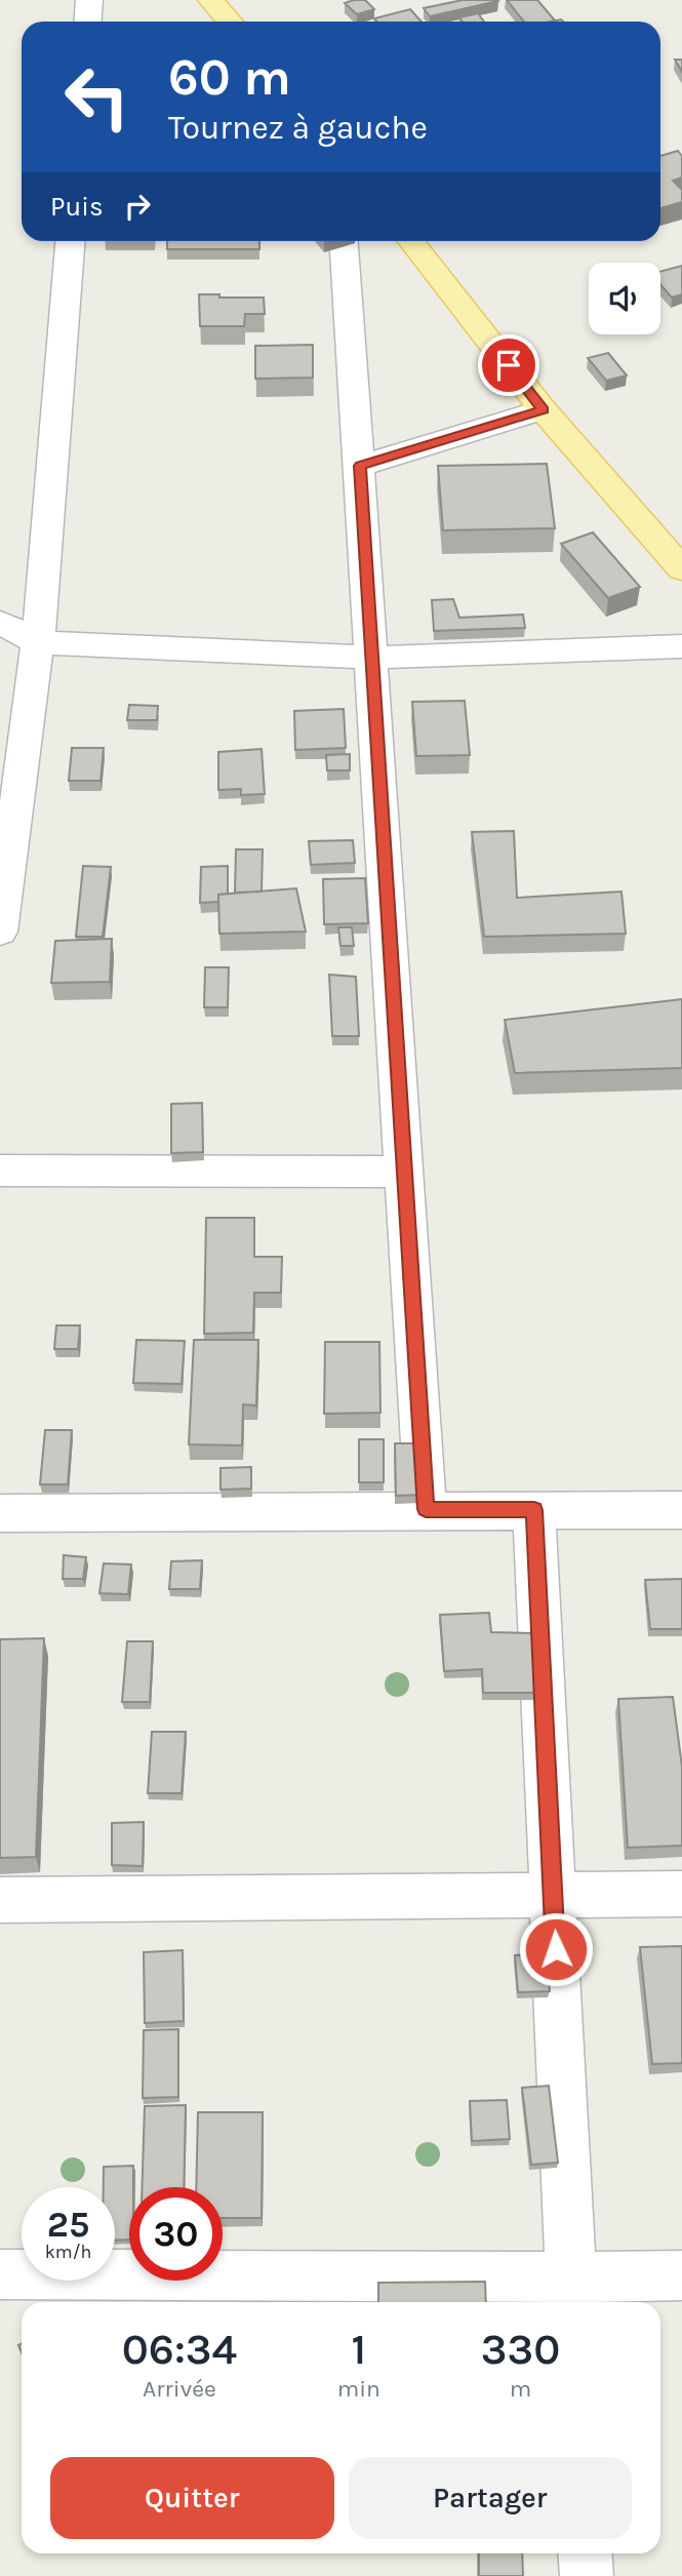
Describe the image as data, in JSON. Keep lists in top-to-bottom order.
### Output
{
  "page": {
    "turn": ["60 m", "Tournez à gauche"],
    "then": "Puis",
    "speed": "25 km/h",
    "limit": "30",
    "eta": [
      "06:34",
      "Arrivée",
      "1",
      "min",
      "330",
      "m"
    ],
    "buttons": ["Quitter", "Partager"]
  }
}
